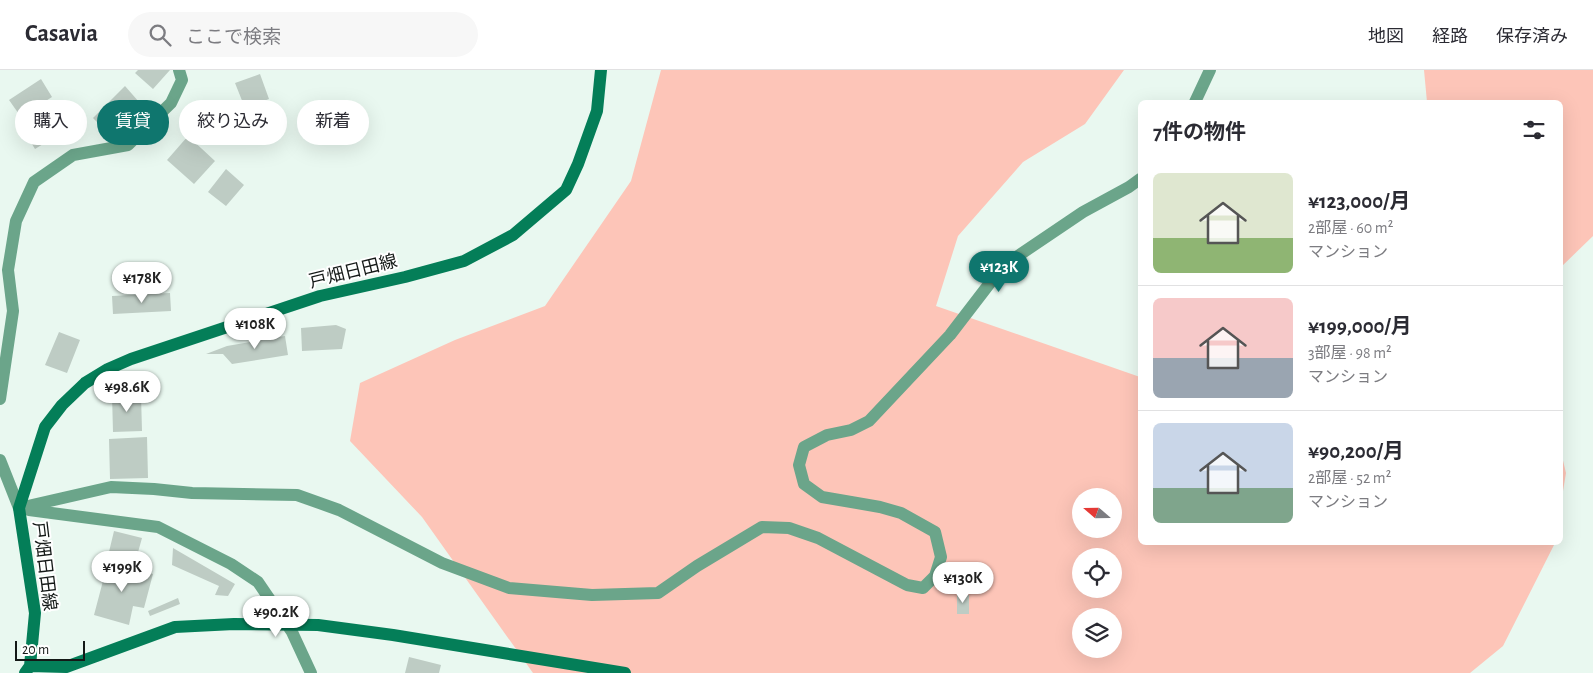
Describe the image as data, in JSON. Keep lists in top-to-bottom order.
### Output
{
  "streets": {
    "main road": ["戸畑日田線"]
  },
  "scale_bar": "20 m",
  "north": "left",
  "page": {
    "header": "Casavia",
    "search": "ここで検索",
    "nav": ["地図", "経路", "保存済み"],
    "chip": [
      "購入",
      "賃貸",
      "絞り込み",
      "新着"
    ],
    "heading": "7件の物件",
    "list": [
      {
        "name": "¥123,000/月",
        "note": "2部屋 · 60 m² · マンション"
      },
      {
        "name": "¥199,000/月",
        "note": "3部屋 · 98 m² · マンション"
      },
      {
        "name": "¥90,200/月",
        "note": "2部屋 · 52 m² · マンション"
      }
    ],
    "price": [
      "¥123K",
      "¥178K",
      "¥108K",
      "¥98.6K",
      "¥199K",
      "¥130K",
      "¥90.2K"
    ],
    "scale": "20 m"
  }
}
